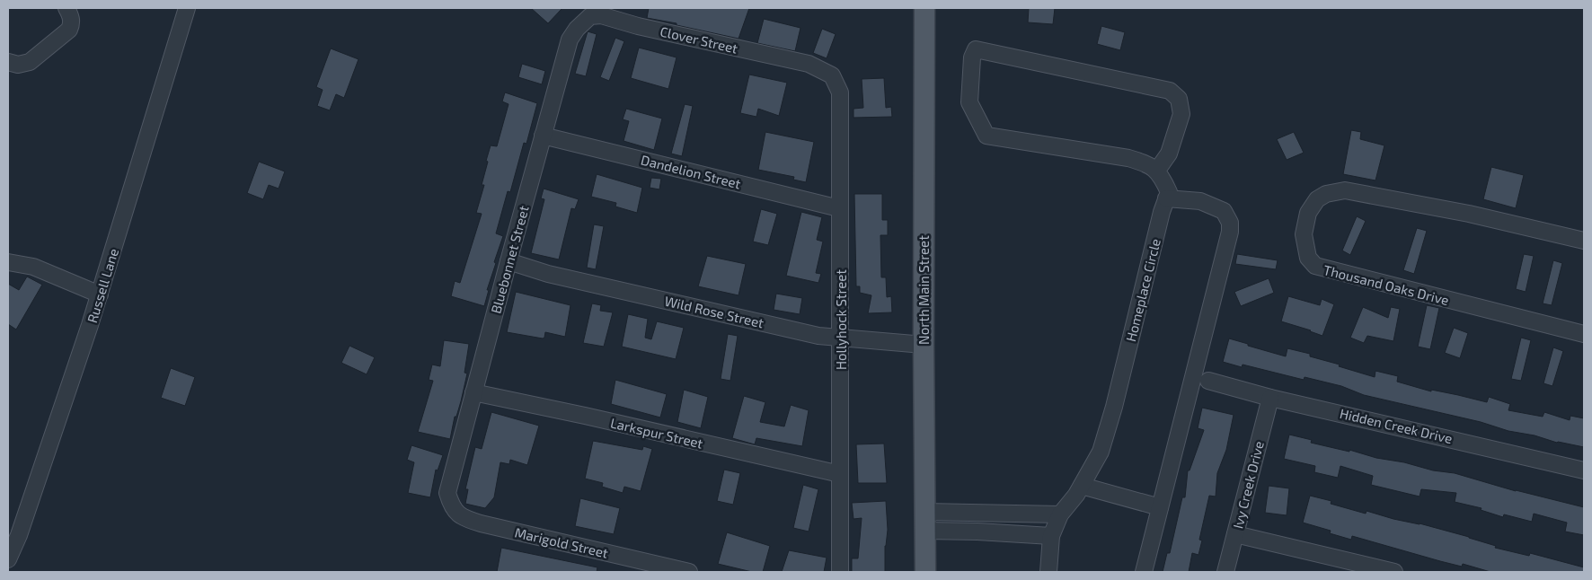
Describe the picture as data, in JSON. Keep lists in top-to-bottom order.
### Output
{
  "streets": {
    "main road": ["North Main Street"],
    "street": [
      "Clover Street",
      "Dandelion Street",
      "Bluebonnet Street",
      "Thousand Oaks Drive",
      "Russell Lane",
      "Homeplace Circle",
      "Wild Rose Street",
      "Hollyhock Street",
      "Hidden Creek Drive",
      "Larkspur Street",
      "Ivy Creek Drive",
      "Marigold Street"
    ]
  },
  "crossings": [
    ["Clover Street", "Bluebonnet Street"],
    ["Clover Street", "Hollyhock Street"],
    ["Dandelion Street", "Bluebonnet Street"],
    ["Dandelion Street", "Hollyhock Street"],
    ["Bluebonnet Street", "Wild Rose Street"],
    ["Bluebonnet Street", "Larkspur Street"],
    ["Bluebonnet Street", "Marigold Street"],
    ["North Main Street", "Wild Rose Street"],
    ["Wild Rose Street", "Hollyhock Street"],
    ["Hollyhock Street", "Larkspur Street"],
    ["Hidden Creek Drive", "Ivy Creek Drive"]
  ]
}
